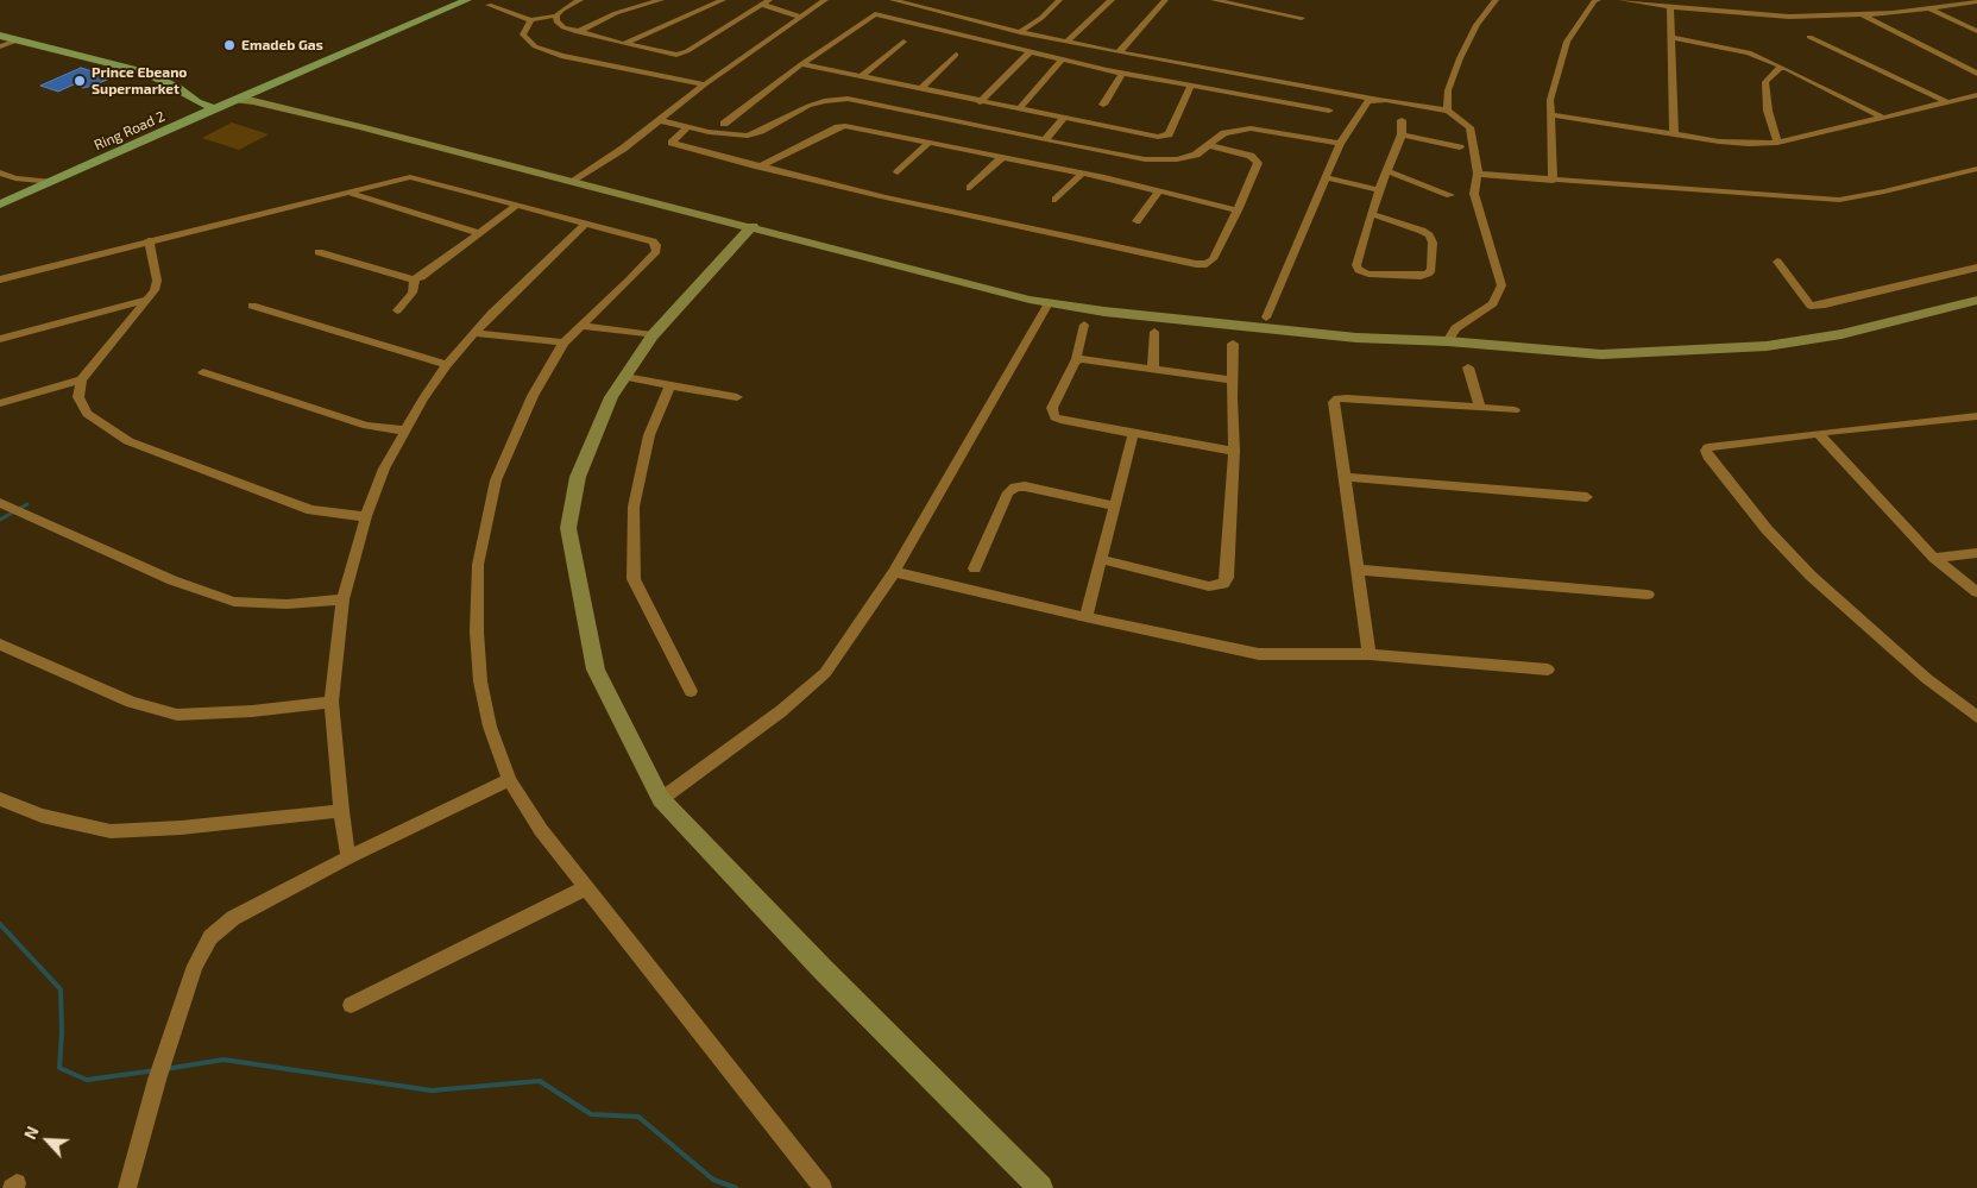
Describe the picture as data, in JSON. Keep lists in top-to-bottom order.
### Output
{
  "streets": {
    "main road": ["Ring Road 2"]
  },
  "places": ["Emadeb Gas", "Prince Ebeano Supermarket"],
  "north": "top left"
}
